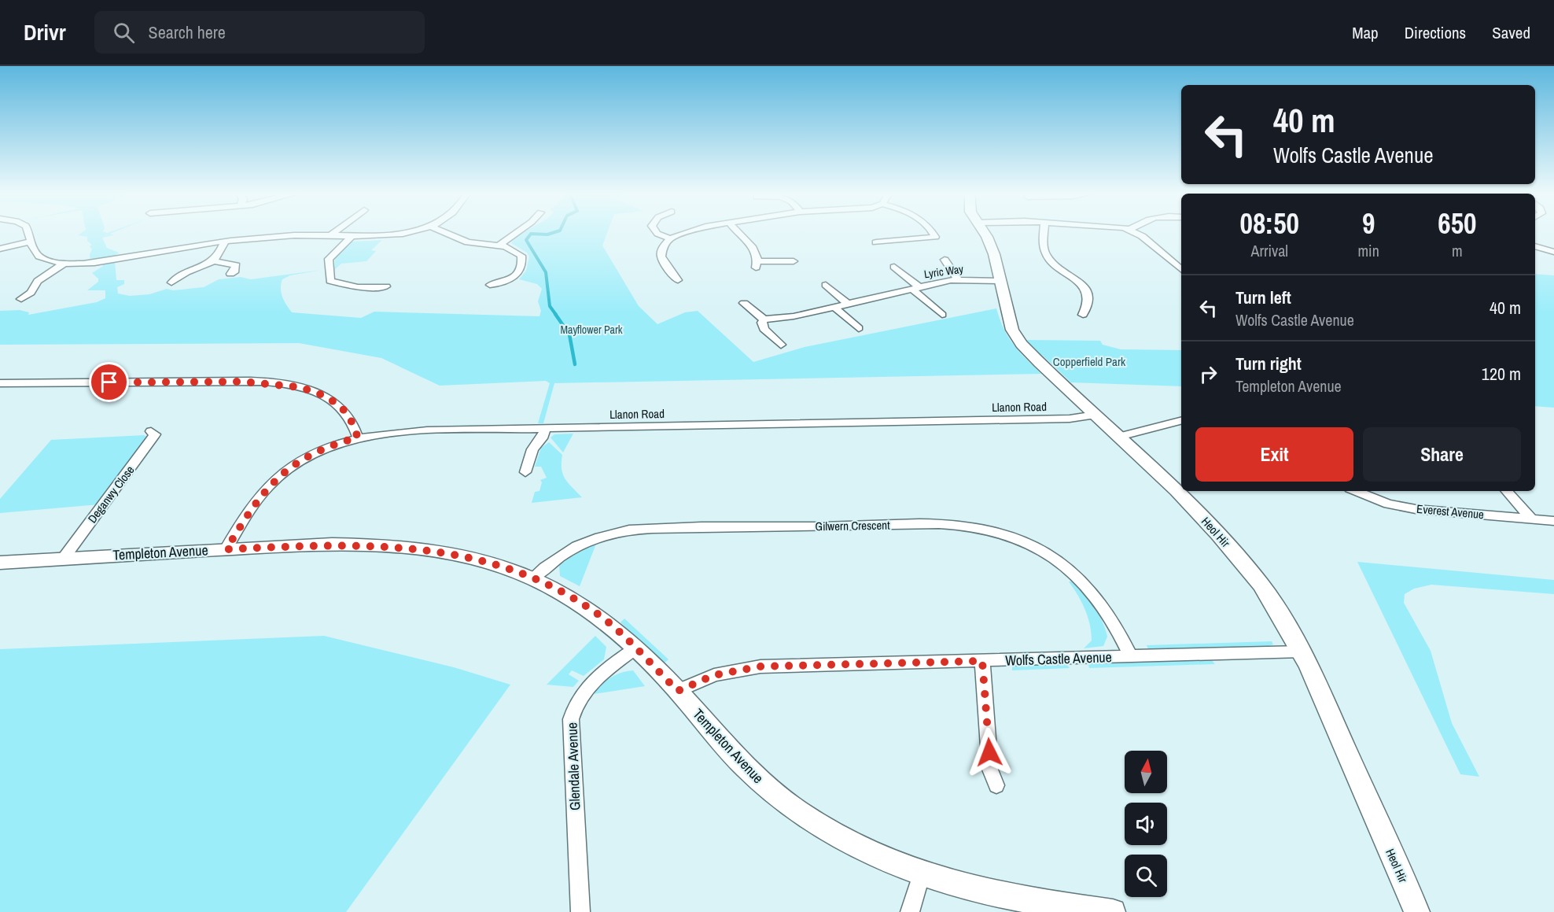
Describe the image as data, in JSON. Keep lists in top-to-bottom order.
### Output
{
  "streets": {
    "street": [
      "Lyric Way",
      "Llanon Road",
      "Deganwy Close",
      "Everest Avenue",
      "Gilwern Crescent",
      "Heol Hir",
      "Templeton Avenue",
      "Wolfs Castle Avenue",
      "Glendale Avenue"
    ]
  },
  "crossings": [
    ["Lyric Way", "Heol Hir"],
    ["Llanon Road", "Heol Hir"],
    ["Llanon Road", "Templeton Avenue"],
    ["Deganwy Close", "Templeton Avenue"],
    ["Gilwern Crescent", "Templeton Avenue"],
    ["Gilwern Crescent", "Wolfs Castle Avenue"],
    ["Heol Hir", "Wolfs Castle Avenue"],
    ["Templeton Avenue", "Wolfs Castle Avenue"],
    ["Templeton Avenue", "Glendale Avenue"]
  ],
  "parks": ["Mayflower Park", "Copperfield Park"],
  "north": "top",
  "page": {
    "header": "Drivr",
    "search": "Search here",
    "nav": ["Map", "Directions", "Saved"],
    "turn": ["40 m", "Wolfs Castle Avenue"],
    "eta": [
      "08:50",
      "Arrival",
      "9",
      "min",
      "650",
      "m"
    ],
    "list": [
      {
        "name": "Turn left",
        "note": "Wolfs Castle Avenue",
        "value": "40 m"
      },
      {
        "name": "Turn right",
        "note": "Templeton Avenue",
        "value": "120 m"
      }
    ],
    "buttons": ["Exit", "Share"]
  }
}
